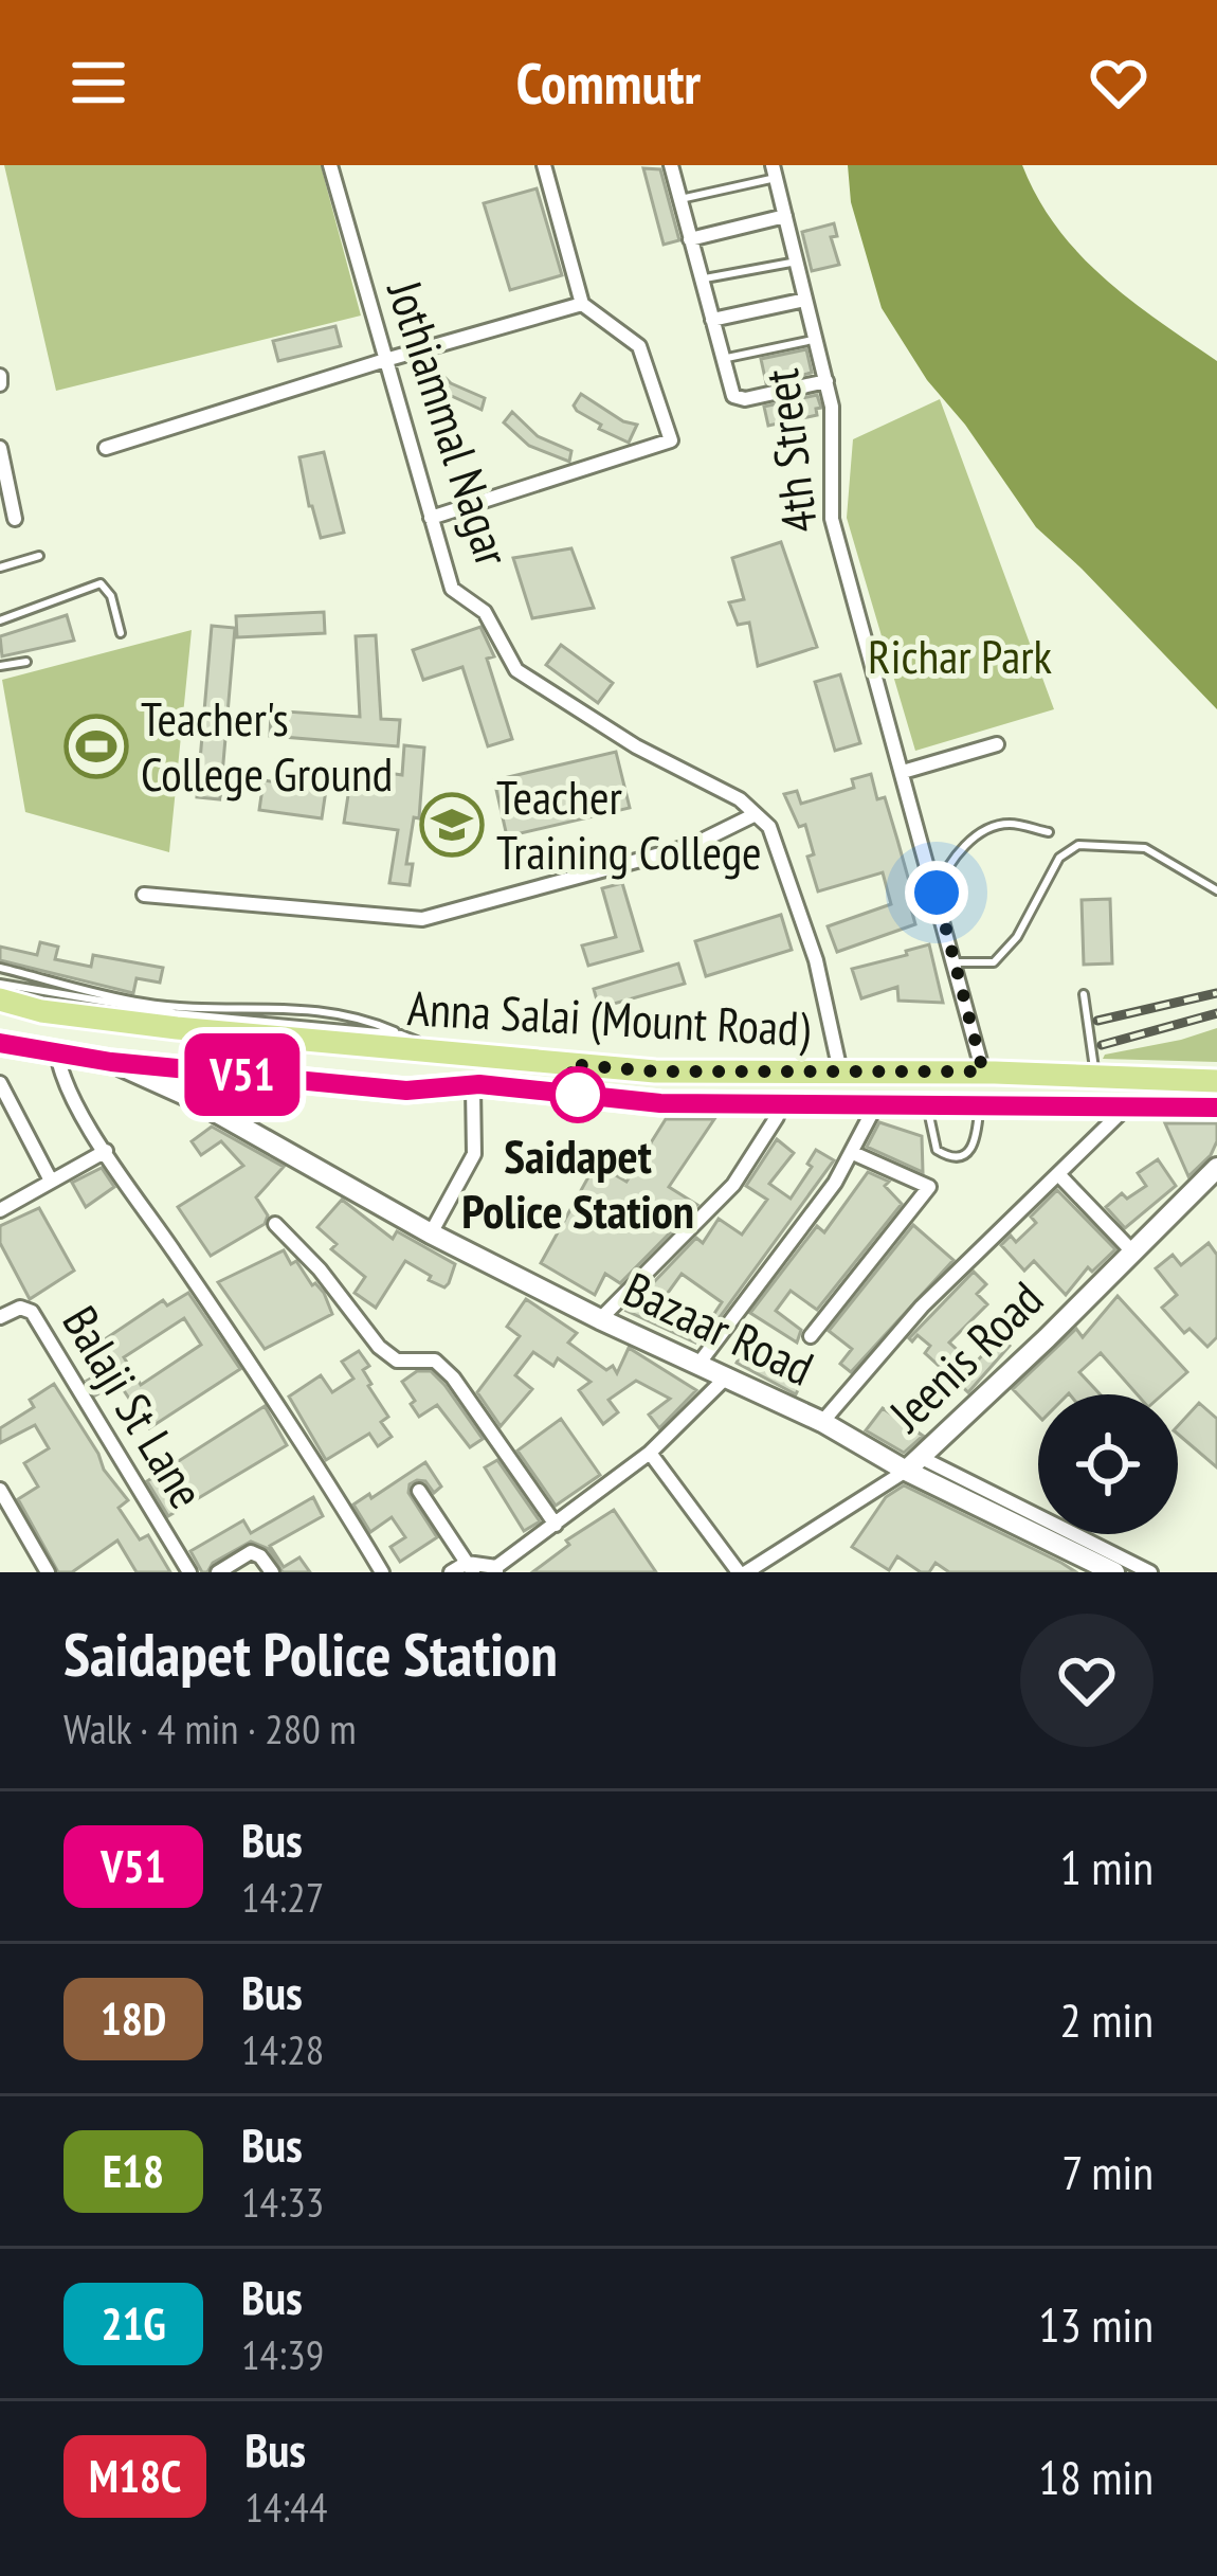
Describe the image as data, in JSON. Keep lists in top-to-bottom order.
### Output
{
  "streets": {
    "main road": ["Anna Salai (Mount Road)"],
    "street": [
      "Jothiammal Nagar",
      "4th Street",
      "Bazaar Road",
      "Jeenis Road",
      "Balaji St Lane"
    ]
  },
  "crossings": [
    ["Jothiammal Nagar", "Anna Salai (Mount Road)"],
    ["4th Street", "Anna Salai (Mount Road)"],
    ["Anna Salai (Mount Road)", "Bazaar Road"],
    ["Bazaar Road", "Jeenis Road"]
  ],
  "parks": ["Richar Park"],
  "places": {
    "sports": ["Teacher's College Ground"],
    "school or university": ["Teacher Training College"],
    "other": ["Saidapet Police Station"]
  },
  "lines": ["bus line V51"],
  "page": {
    "header": "Commutr",
    "on_map": "V51",
    "heading": ["Saidapet Police Station", "Walk · 4 min · 280 m"],
    "list": [
      {
        "mark": "V51",
        "name": "Bus",
        "note": "14:27",
        "value": "1 min"
      },
      {
        "mark": "18D",
        "name": "Bus",
        "note": "14:28",
        "value": "2 min"
      },
      {
        "mark": "E18",
        "name": "Bus",
        "note": "14:33",
        "value": "7 min"
      },
      {
        "mark": "21G",
        "name": "Bus",
        "note": "14:39",
        "value": "13 min"
      },
      {
        "mark": "M18C",
        "name": "Bus",
        "note": "14:44",
        "value": "18 min"
      }
    ]
  }
}
